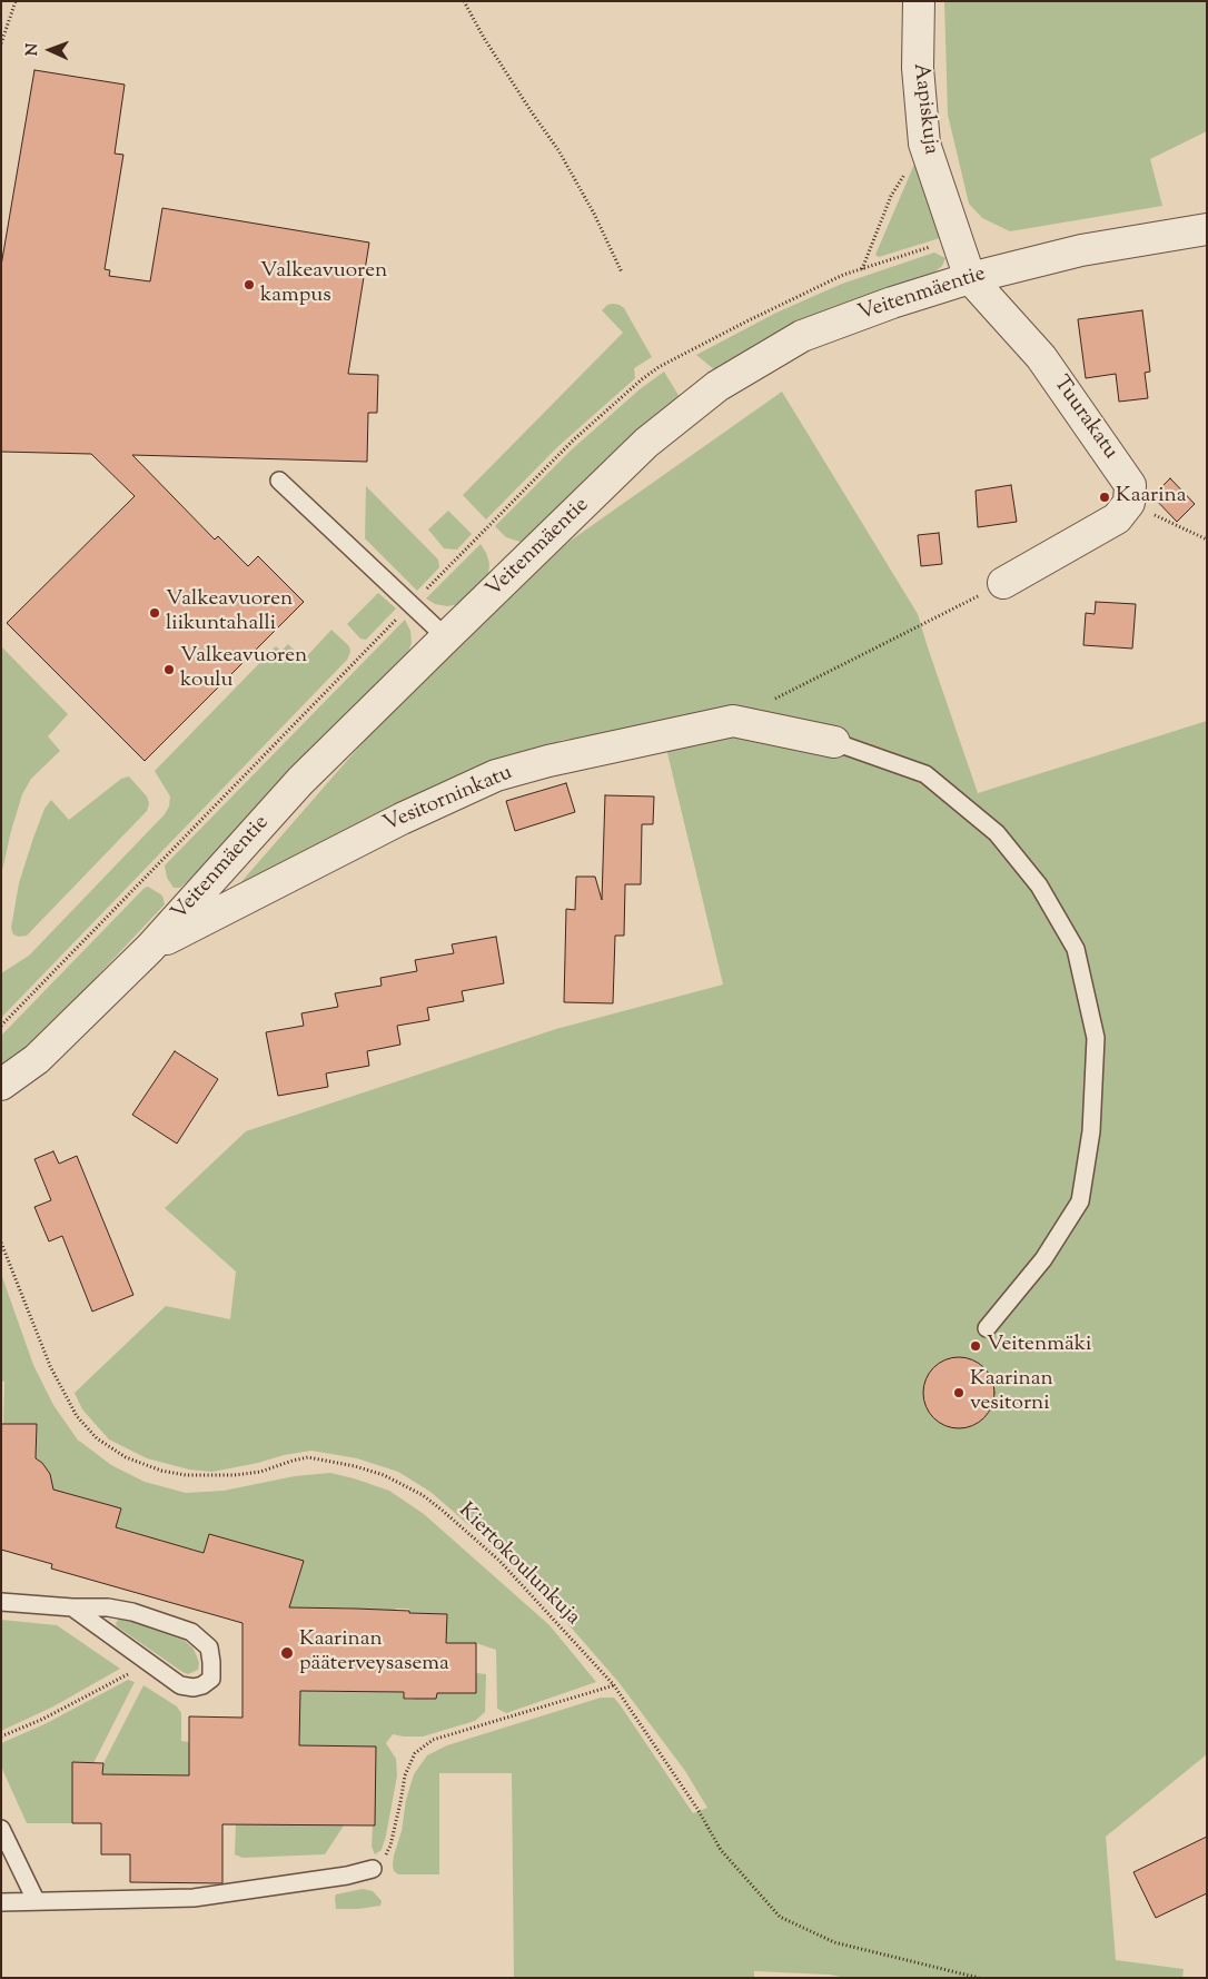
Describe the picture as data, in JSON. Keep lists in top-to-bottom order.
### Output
{
  "streets": {
    "street": [
      "Aapiskuja",
      "Veitenmäentie",
      "Tuurakatu",
      "Vesitorninkatu"
    ],
    "path": ["Kiertokoulunkuja"]
  },
  "crossings": [
    ["Aapiskuja", "Veitenmäentie"],
    ["Aapiskuja", "Tuurakatu"],
    ["Veitenmäentie", "Tuurakatu"],
    ["Veitenmäentie", "Vesitorninkatu"]
  ],
  "places": [
    "Valkeavuoren kampus",
    "Kaarina",
    "Valkeavuoren liikuntahalli",
    "Valkeavuoren koulu",
    "Veitenmäki",
    "Kaarinan vesitorni",
    "Kaarinan pääterveysasema"
  ],
  "north": "left"
}
